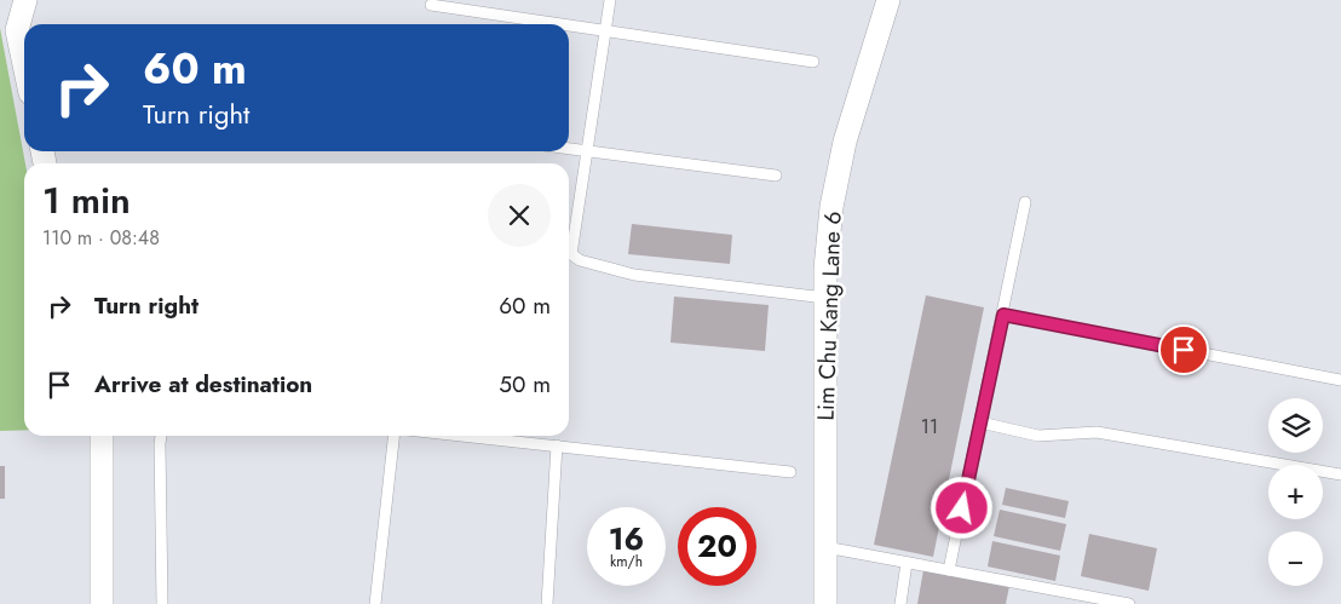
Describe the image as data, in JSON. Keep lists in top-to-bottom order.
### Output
{
  "streets": {
    "street": ["Lim Chu Kang Lane 6"]
  },
  "house_numbers": ["11"],
  "page": {
    "turn": ["60 m", "Turn right"],
    "heading": ["1 min", "110 m · 08:48"],
    "list": [
      {
        "name": "Turn right",
        "value": "60 m"
      },
      {
        "name": "Arrive at destination",
        "value": "50 m"
      }
    ],
    "map_buttons": ["+", "−"],
    "speed": "16 km/h",
    "limit": "20"
  }
}
